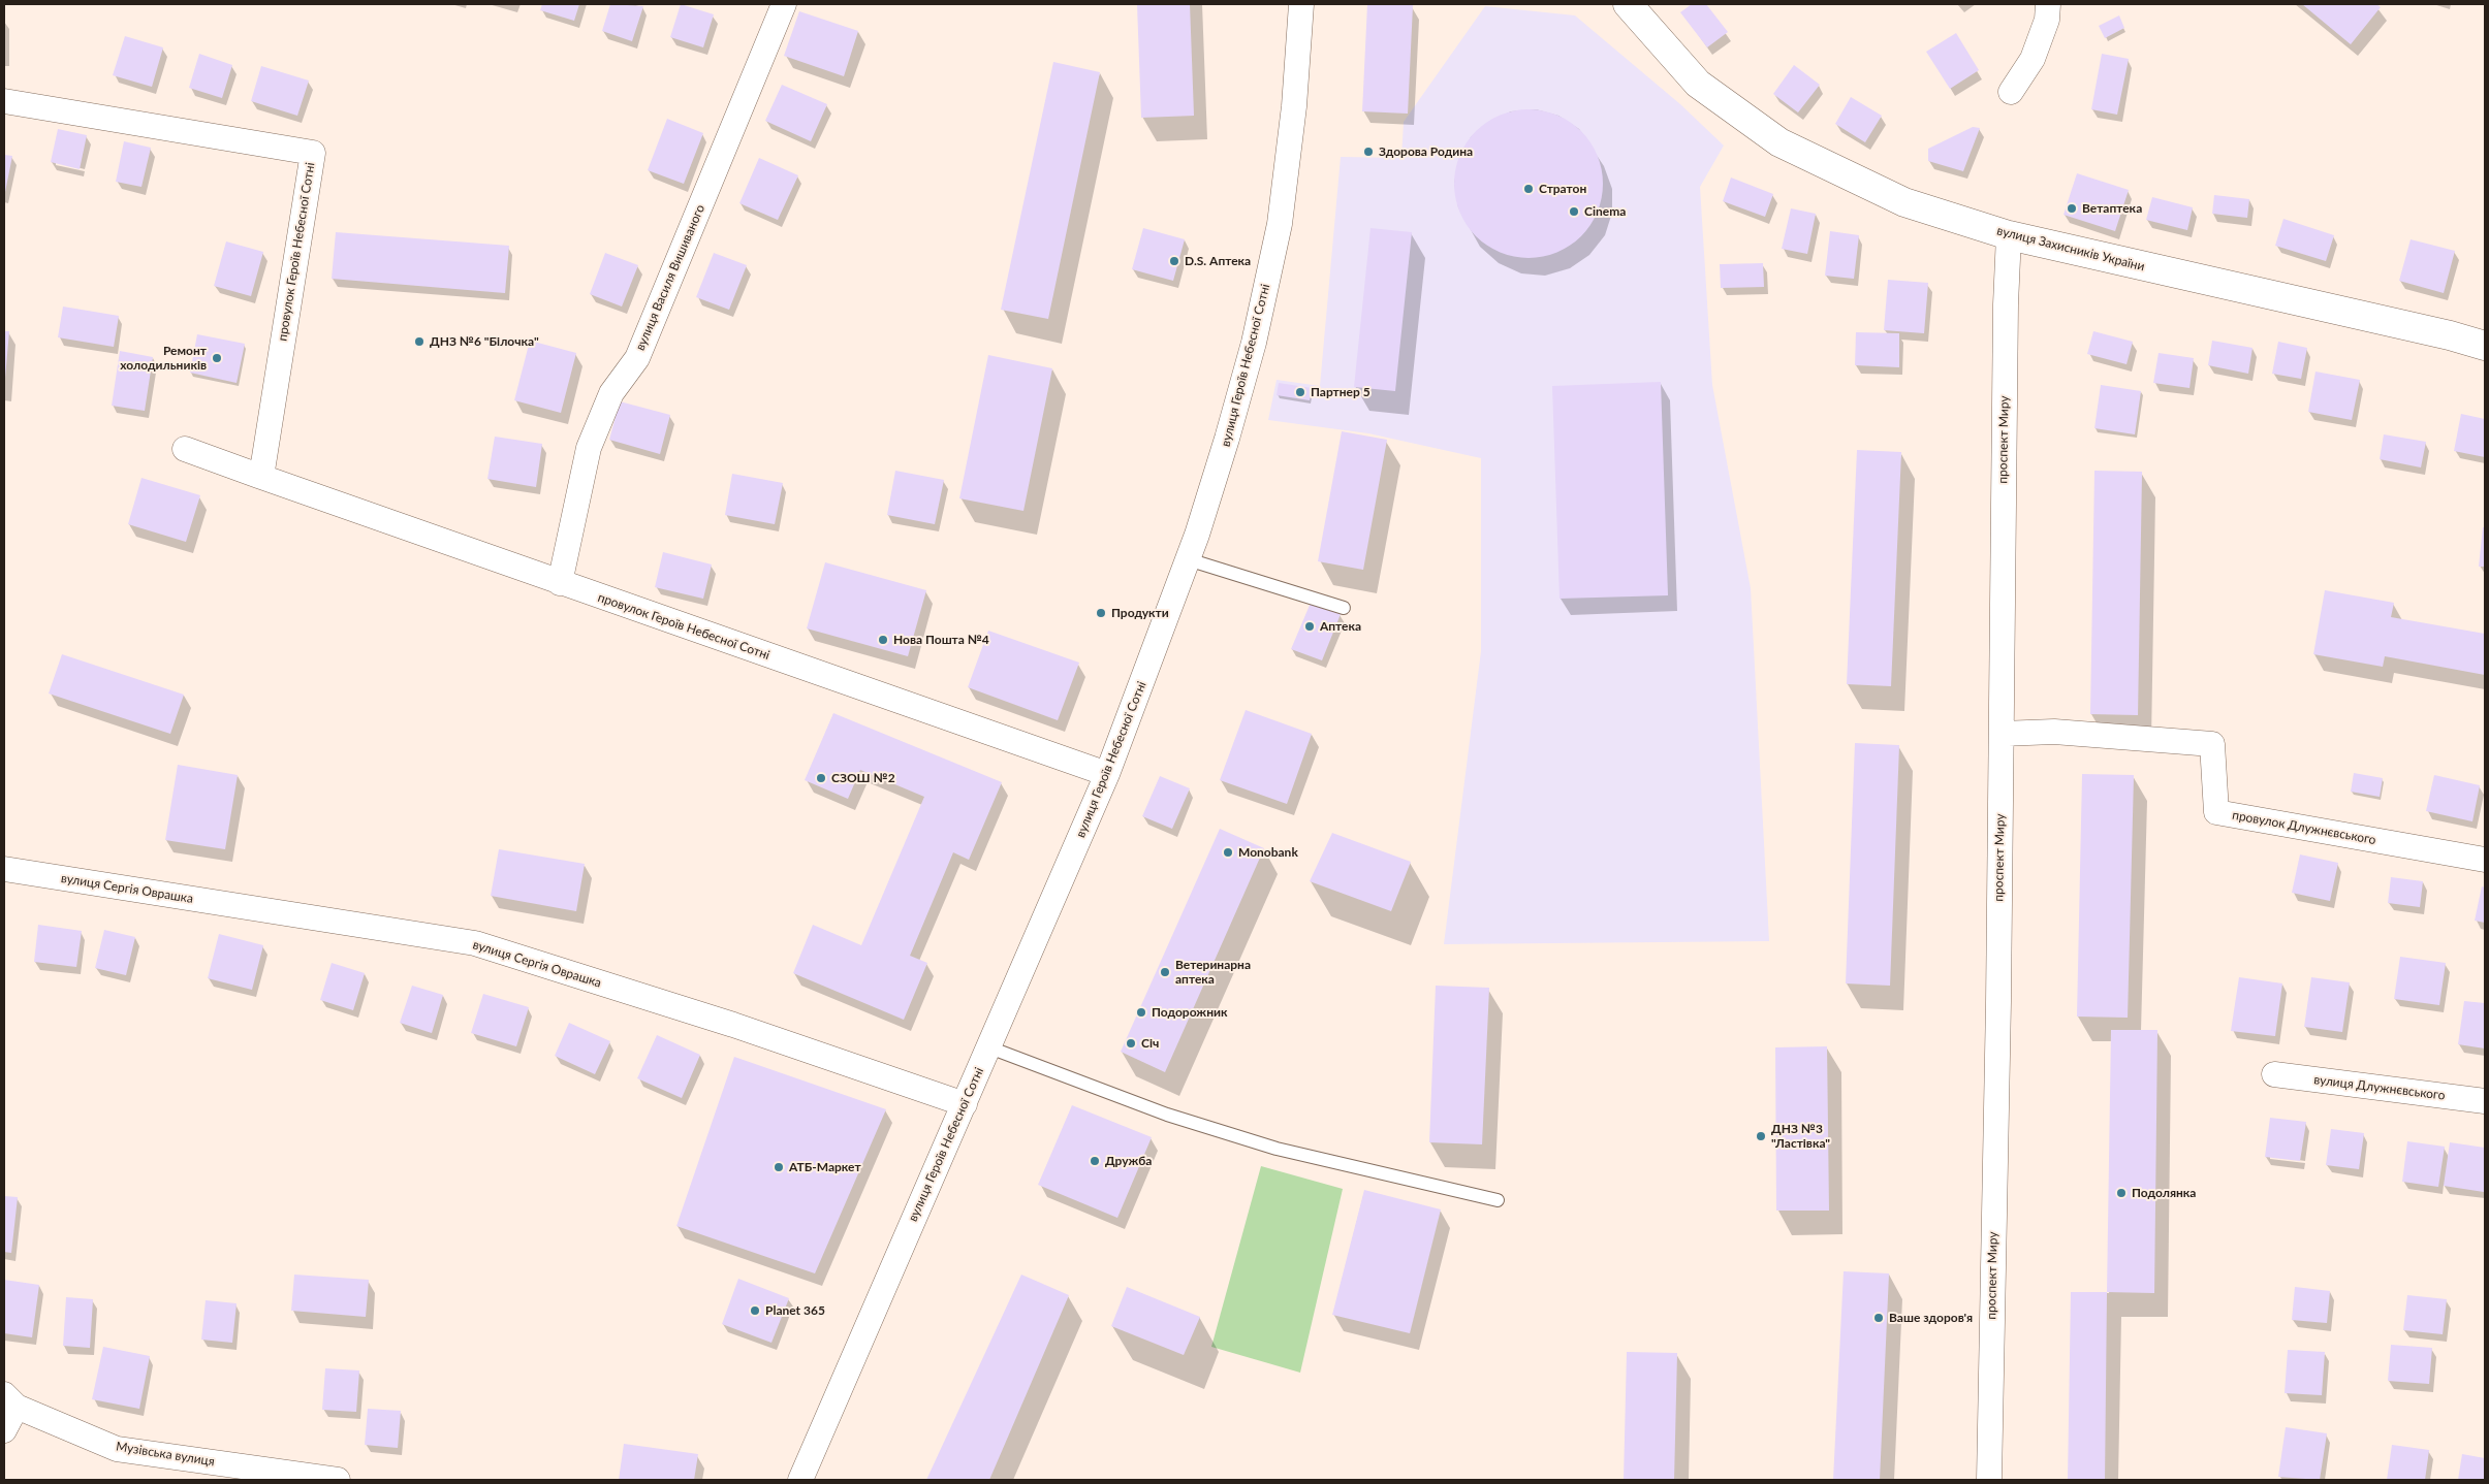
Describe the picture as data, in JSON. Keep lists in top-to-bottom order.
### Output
{
  "streets": {
    "main road": ["вулиця Захисників України"],
    "street": [
      "провулок Героїв Небесної Сотні",
      "вулиця Василя Вишиваного",
      "вулиця Героїв Небесної Сотні",
      "проспект Миру",
      "провулок Длужнєвського",
      "вулиця Сергія Оврашка",
      "вулиця Длужнєвського",
      "Музівська вулиця"
    ]
  },
  "crossings": [
    ["вулиця Захисників України", "проспект Миру"],
    ["провулок Героїв Небесної Сотні", "вулиця Василя Вишиваного"],
    ["провулок Героїв Небесної Сотні", "вулиця Героїв Небесної Сотні"],
    ["вулиця Героїв Небесної Сотні", "вулиця Сергія Оврашка"],
    ["проспект Миру", "провулок Длужнєвського"]
  ],
  "places": [
    "Здорова Родина",
    "Стратон",
    "Ветаптека",
    "Cinema",
    "D.S. Аптека",
    "ДНЗ №6 \"Білочка\"",
    "Ремонт холодильників",
    "Партнер 5",
    "Продукти",
    "Аптека",
    "Нова Пошта №4",
    "СЗОШ №2",
    "Monobank",
    "Ветеринарна аптека",
    "Подорожник",
    "Січ",
    "ДНЗ №3 \"Ластівка\"",
    "Дружба",
    "АТБ-Маркет",
    "Подолянка",
    "Planet 365",
    "Ваше здоров'я"
  ]
}
